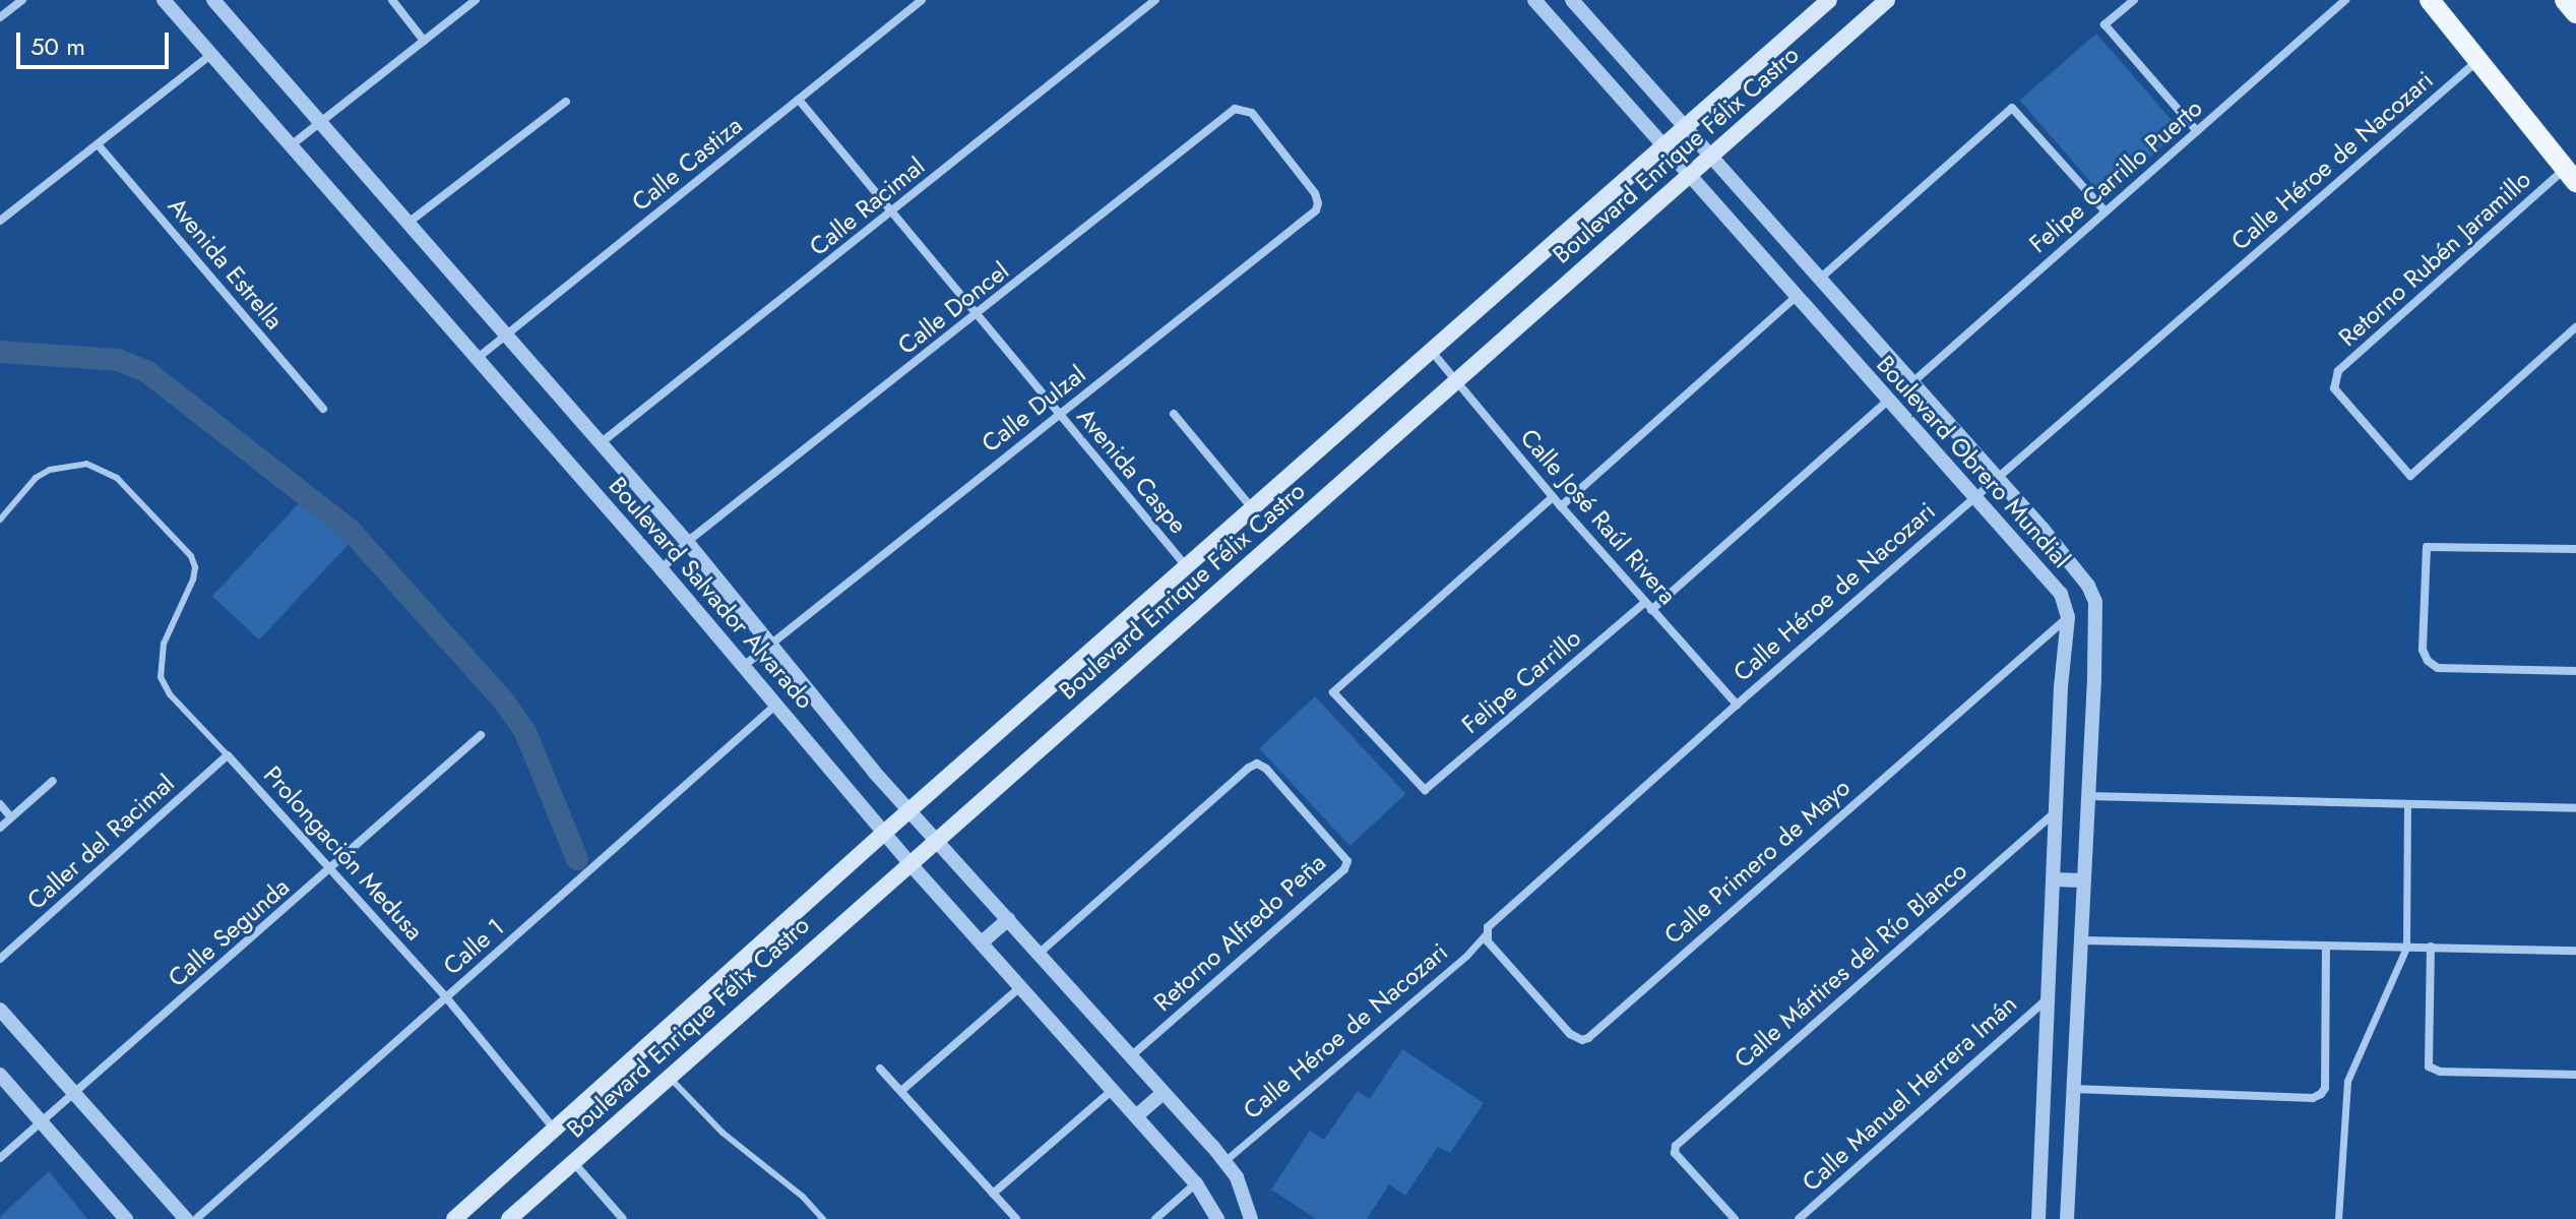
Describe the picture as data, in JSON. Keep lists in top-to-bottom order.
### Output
{
  "streets": {
    "main road": ["Boulevard Enrique Félix Castro"],
    "street": [
      "Calle Héroe de Nacozari",
      "Calle Castiza",
      "Felipe Carrillo Puerto",
      "Calle Racimal",
      "Retorno Rubén Jaramillo",
      "Avenida Estrella",
      "Calle Doncel",
      "Calle Dulzal",
      "Boulevard Obrero Mundial",
      "Avenida Caspe",
      "Calle José Raúl Rivera",
      "Boulevard Salvador Alvarado",
      "Felipe Carrillo",
      "Caller del Racimal",
      "Prolongación Medusa",
      "Calle Primero de Mayo",
      "Calle Segunda",
      "Retorno Alfredo Peña",
      "Calle 1",
      "Calle Mártires del Río Blanco",
      "Calle Manuel Herrera Imán"
    ]
  },
  "crossings": [
    ["Boulevard Enrique Félix Castro", "Boulevard Obrero Mundial"],
    ["Boulevard Enrique Félix Castro", "Avenida Caspe"],
    ["Boulevard Enrique Félix Castro", "Calle José Raúl Rivera"],
    ["Boulevard Enrique Félix Castro", "Boulevard Salvador Alvarado"],
    ["Boulevard Enrique Félix Castro", "Prolongación Medusa"],
    ["Calle Héroe de Nacozari", "Boulevard Obrero Mundial"],
    ["Calle Héroe de Nacozari", "Calle José Raúl Rivera"],
    ["Calle Héroe de Nacozari", "Boulevard Salvador Alvarado"],
    ["Calle Héroe de Nacozari", "Calle Primero de Mayo"],
    ["Calle Castiza", "Avenida Caspe"],
    ["Calle Castiza", "Boulevard Salvador Alvarado"],
    ["Felipe Carrillo Puerto", "Boulevard Obrero Mundial"],
    ["Calle Racimal", "Avenida Caspe"],
    ["Calle Racimal", "Boulevard Salvador Alvarado"],
    ["Calle Doncel", "Calle Dulzal"],
    ["Calle Doncel", "Avenida Caspe"],
    ["Calle Doncel", "Boulevard Salvador Alvarado"],
    ["Calle Dulzal", "Avenida Caspe"],
    ["Calle Dulzal", "Boulevard Salvador Alvarado"],
    ["Boulevard Obrero Mundial", "Felipe Carrillo"],
    ["Boulevard Obrero Mundial", "Calle Primero de Mayo"],
    ["Calle José Raúl Rivera", "Felipe Carrillo"],
    ["Boulevard Salvador Alvarado", "Retorno Alfredo Peña"],
    ["Boulevard Salvador Alvarado", "Calle 1"],
    ["Caller del Racimal", "Prolongación Medusa"],
    ["Prolongación Medusa", "Calle Segunda"],
    ["Prolongación Medusa", "Calle 1"]
  ],
  "scale_bar": "50 m"
}
